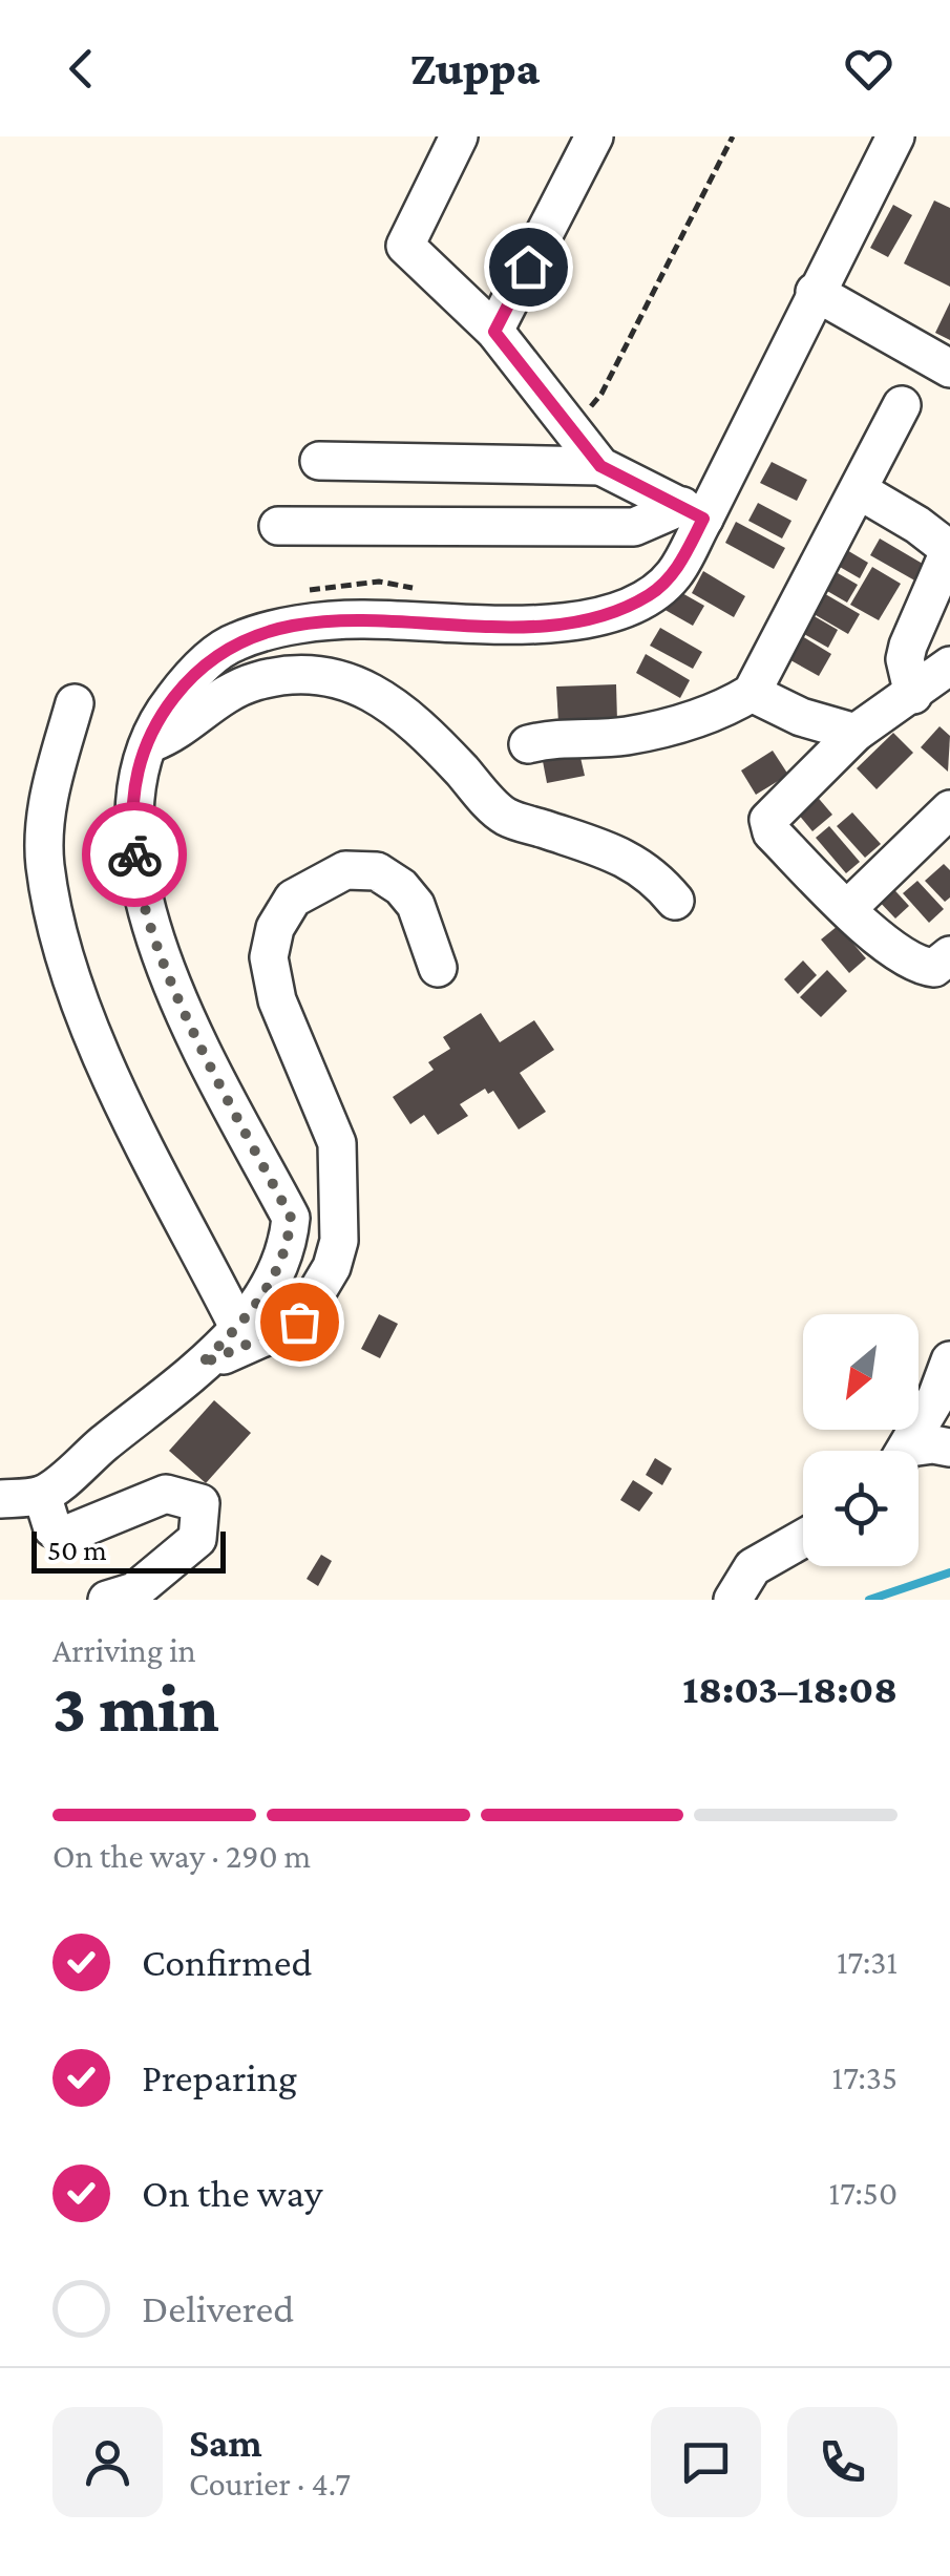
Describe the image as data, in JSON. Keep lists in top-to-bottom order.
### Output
{
  "scale_bar": "50 m",
  "north": "bottom left",
  "page": {
    "header": "Zuppa",
    "scale": "50 m",
    "heading": ["3 min", "Arriving in", "18:03–18:08"],
    "panel": ["Sam", "Courier · 4.7"],
    "bar": "On the way · 290 m",
    "list": [
      ["Confirmed", "17:31"],
      ["Preparing", "17:35"],
      ["On the way", "17:50"],
      "Delivered"
    ]
  }
}
